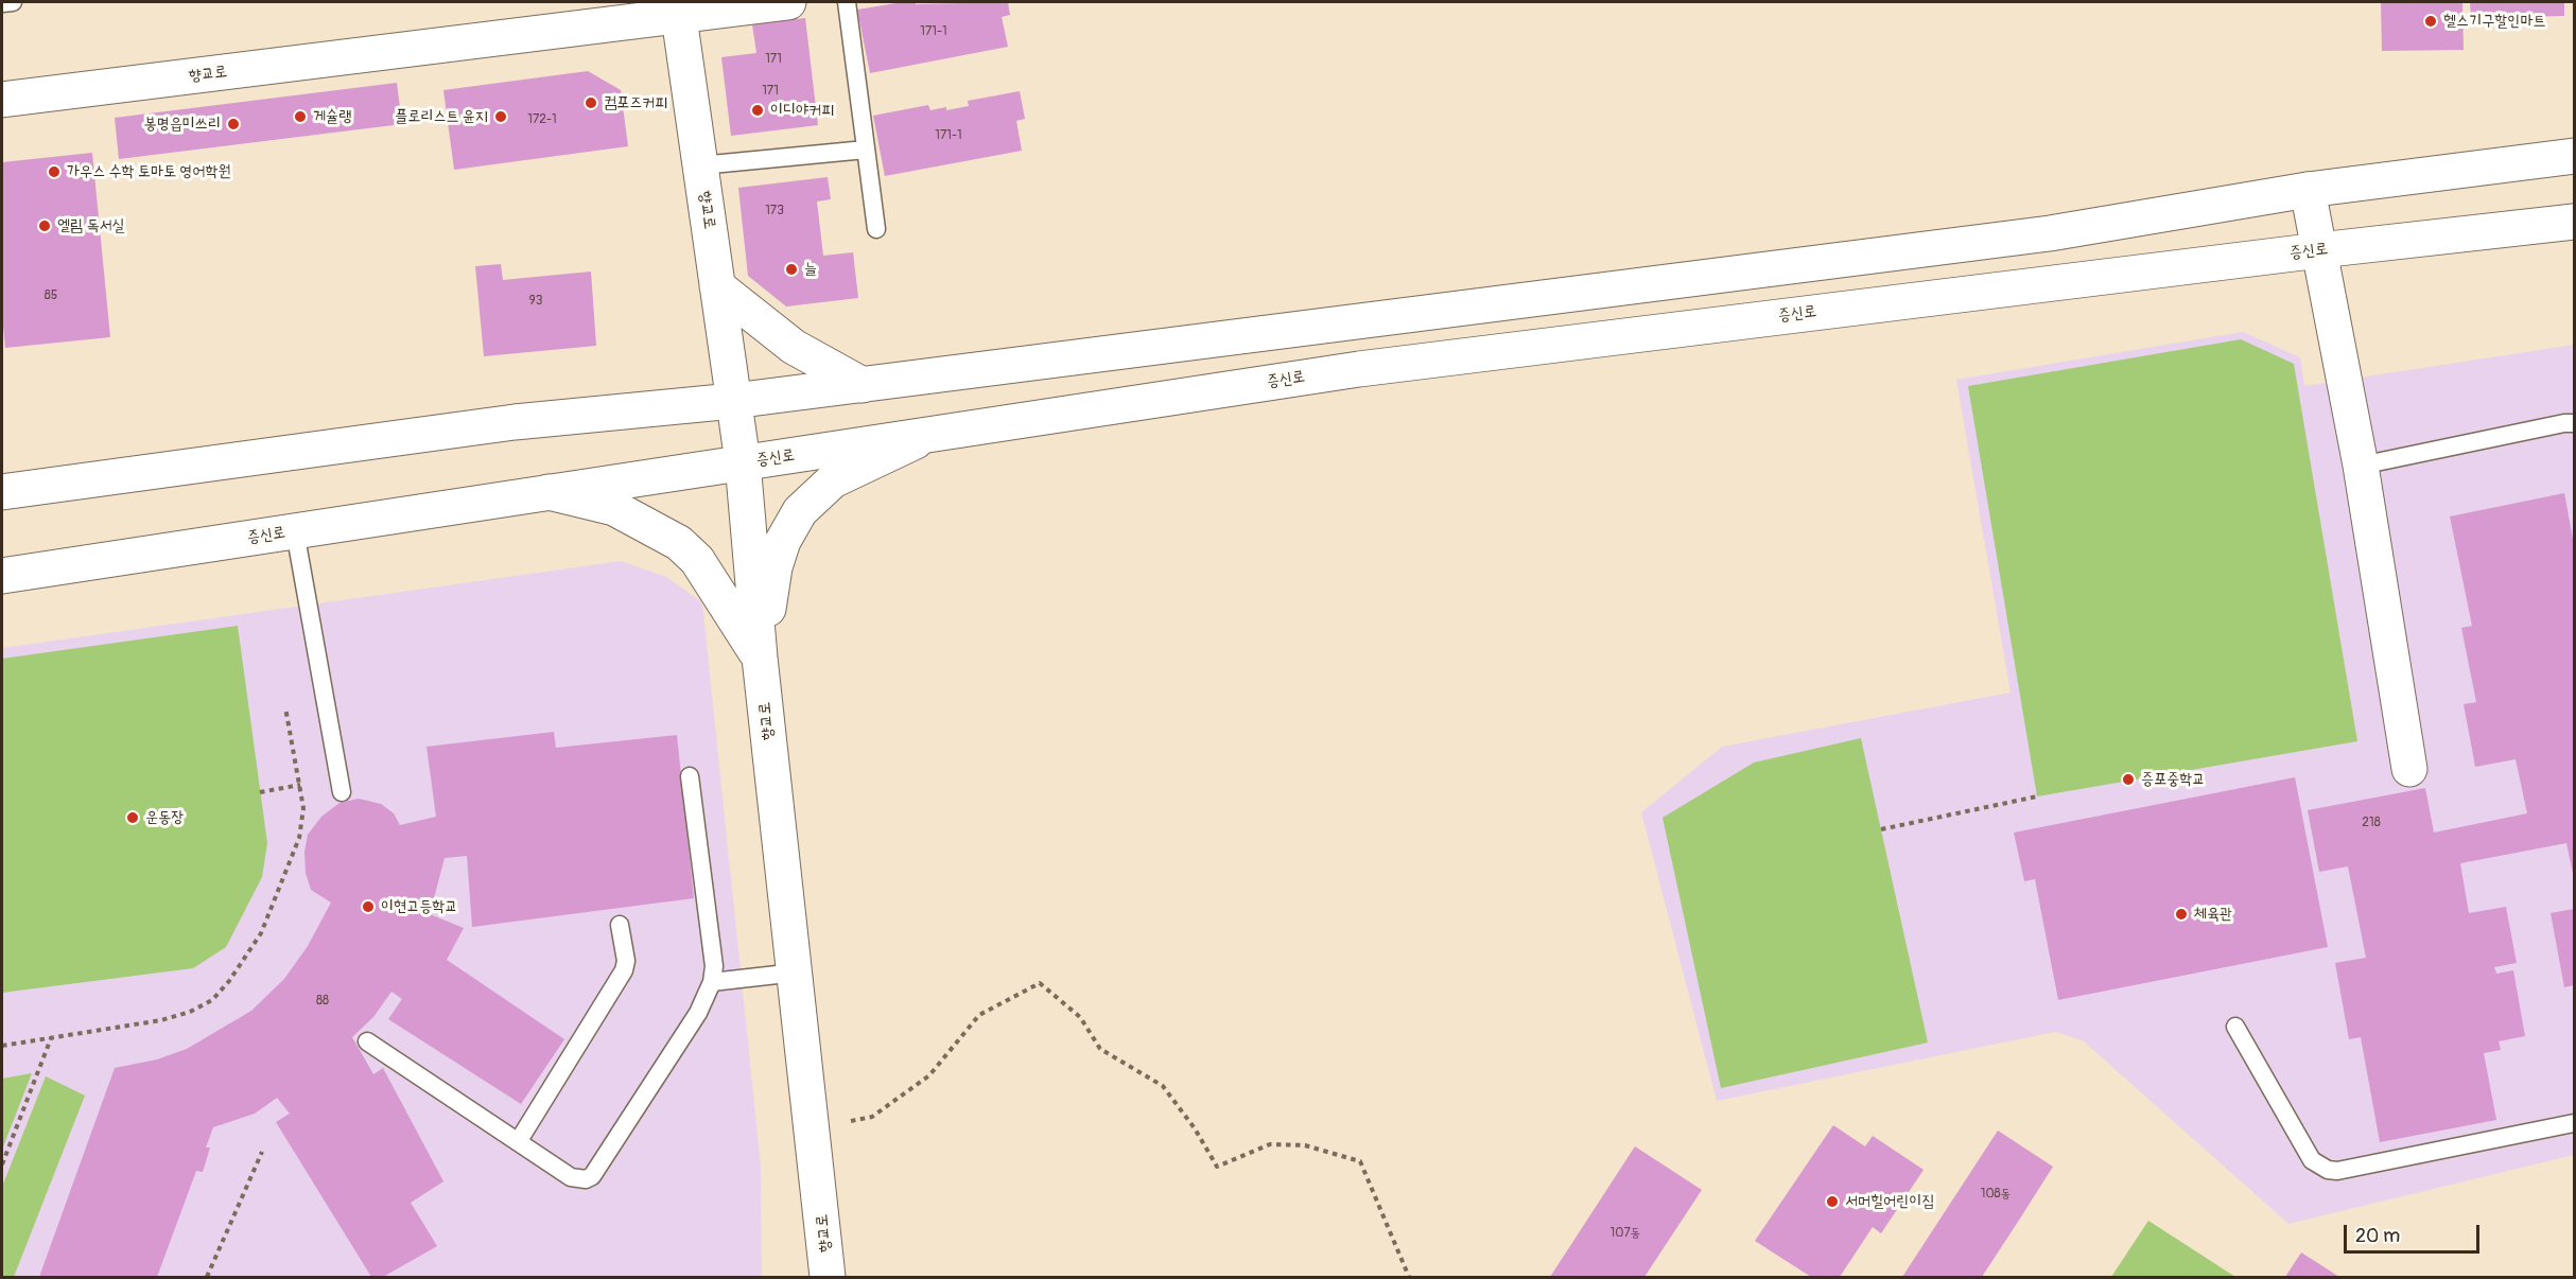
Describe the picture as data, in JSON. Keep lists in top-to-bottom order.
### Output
{
  "streets": {
    "main road": ["향교로", "증신로"]
  },
  "crossings": [
    ["향교로", "증신로"]
  ],
  "places": [
    "헬스기구할인마트",
    "컴포즈커피",
    "이디야커피",
    "게슐랭",
    "플로리스트 윤지",
    "봉명읍미쓰리",
    "가우스 수학 토마토 영어학원",
    "엘림 독서실",
    "늘",
    "증포중학교",
    "운동장",
    "이현고등학교",
    "체육관",
    "서머힐어린이집"
  ],
  "house_numbers": [
    "171-1",
    "171",
    "171",
    "172-1",
    "171-1",
    "173",
    "85",
    "93",
    "218",
    "88",
    "108동",
    "107동"
  ],
  "scale_bar": "20 m"
}
